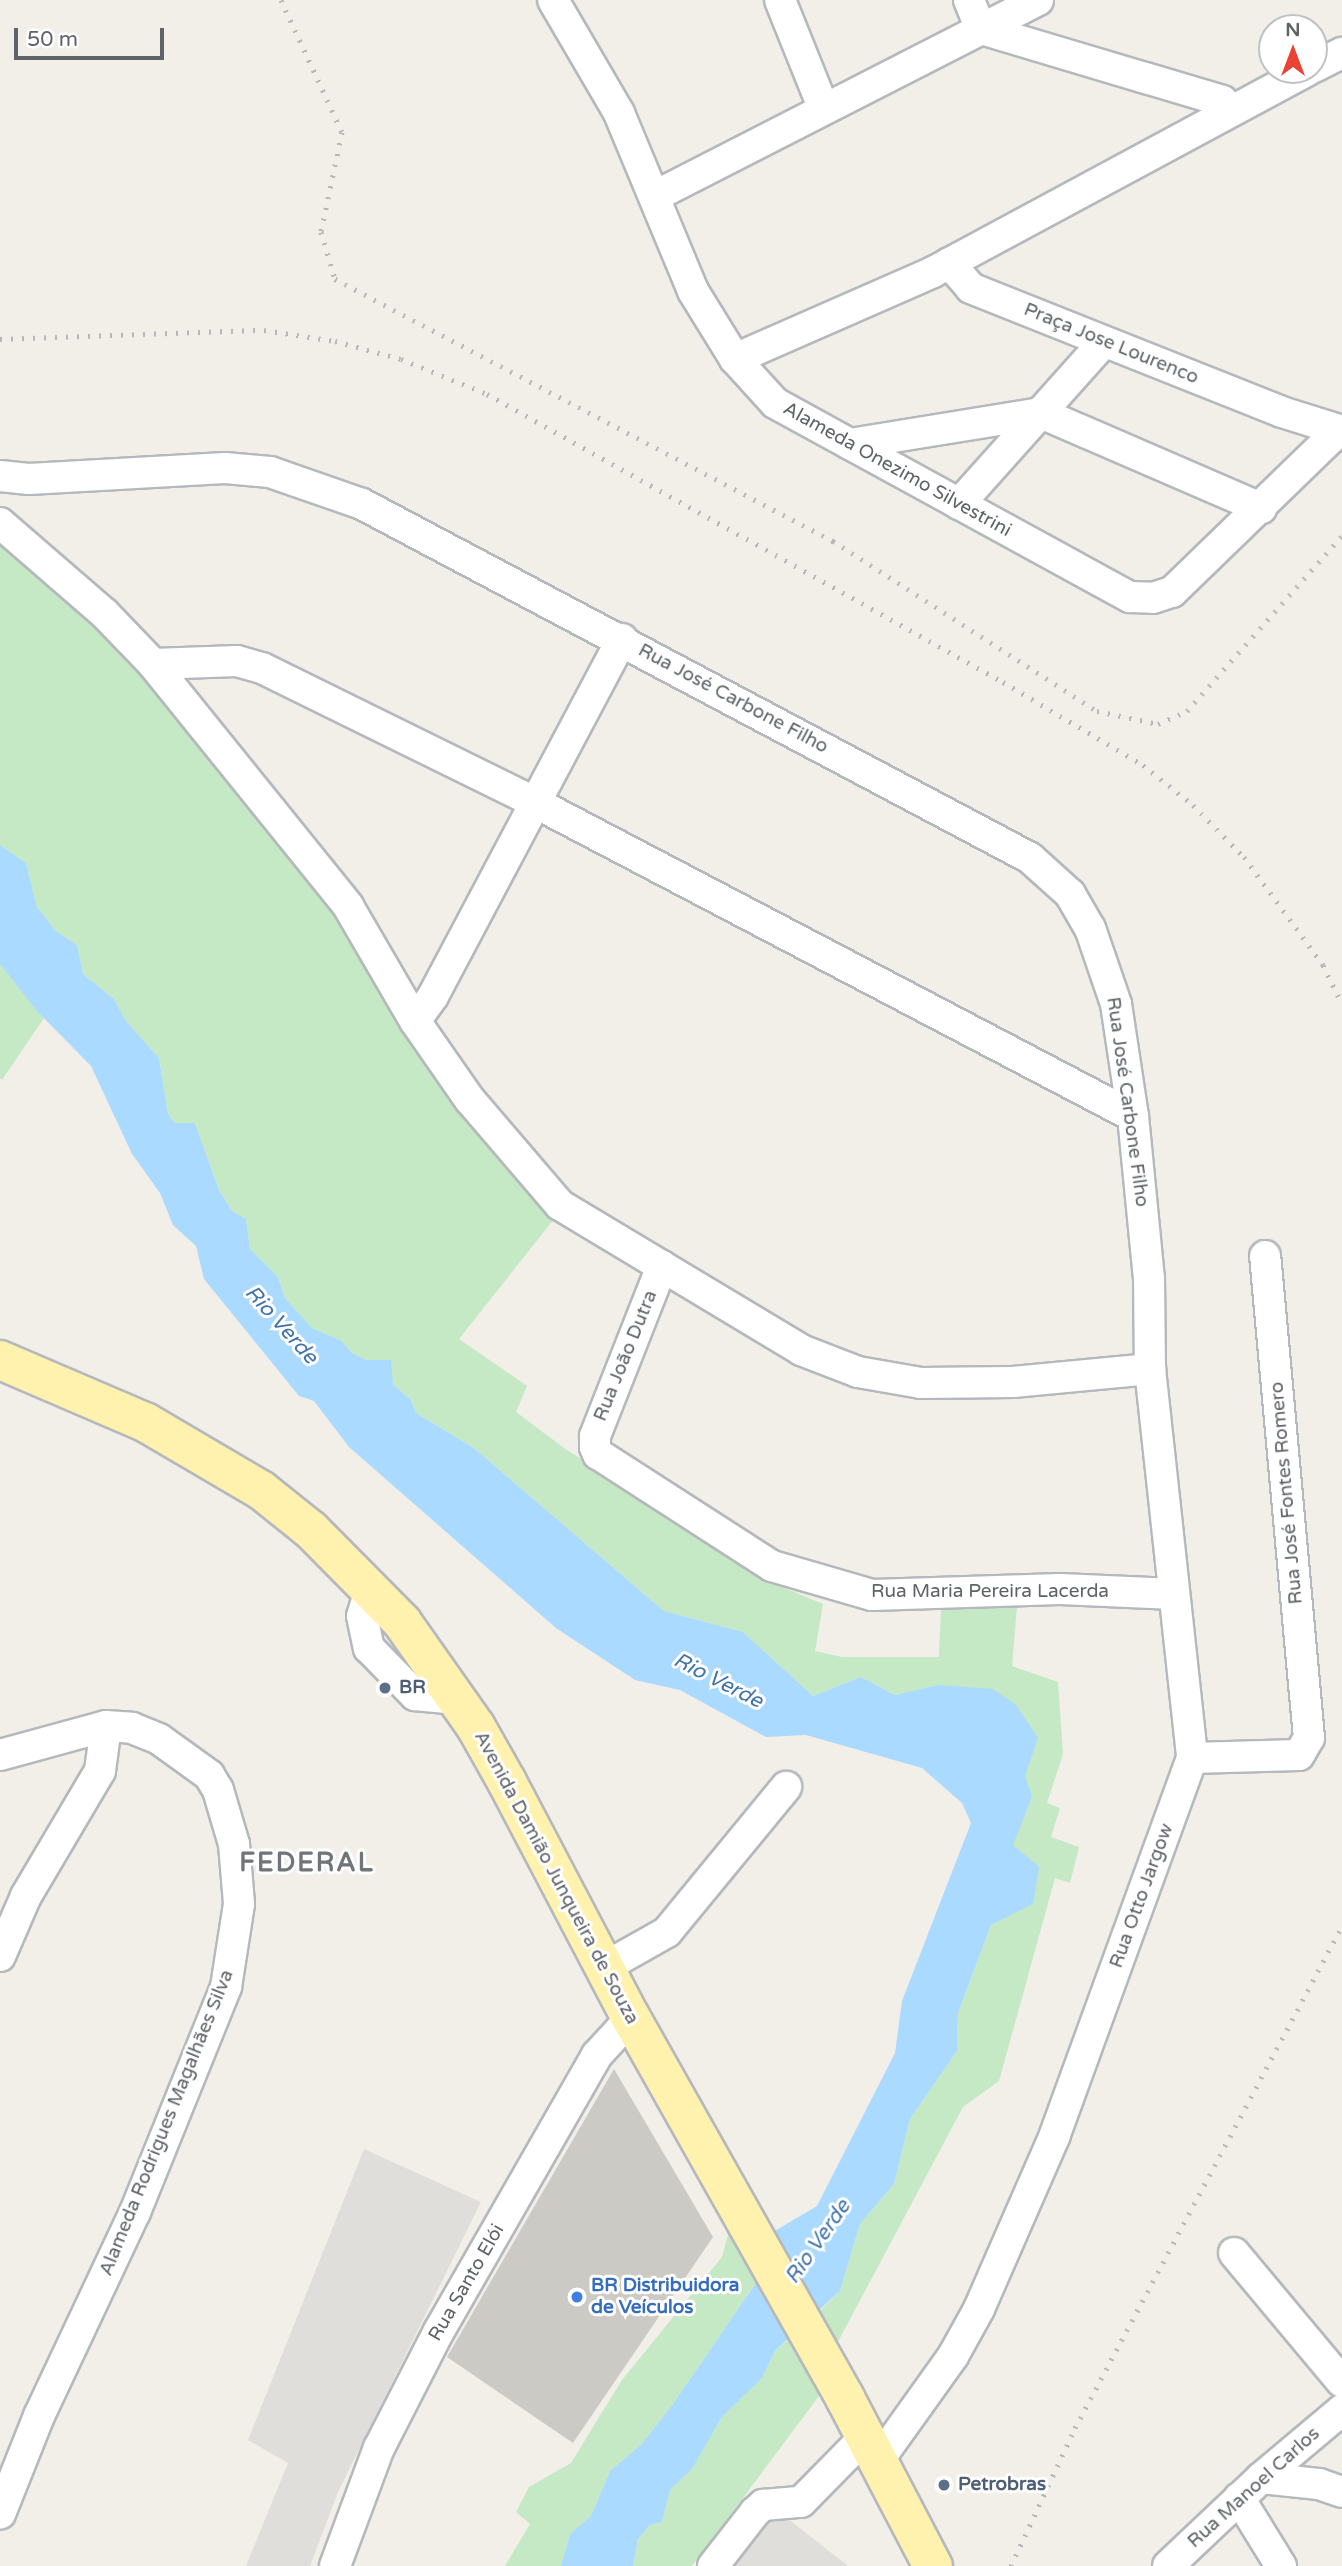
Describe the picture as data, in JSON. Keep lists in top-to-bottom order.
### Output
{
  "streets": {
    "main road": ["Avenida Damião Junqueira de Souza"],
    "street": [
      "Praça Jose Lourenco",
      "Alameda Onezimo Silvestrini",
      "Rua José Carbone Filho",
      "Rua João Dutra",
      "Rua José Fontes Romero",
      "Rua Maria Pereira Lacerda",
      "Rua Otto Jargow",
      "Alameda Rodrigues Magalhães Silva",
      "Rua Santo Elói",
      "Rua Manoel Carlos"
    ]
  },
  "crossings": [
    ["Praça Jose Lourenco", "Alameda Onezimo Silvestrini"],
    ["Rua José Carbone Filho", "Rua Otto Jargow"],
    ["Rua João Dutra", "Rua Maria Pereira Lacerda"],
    ["Rua José Fontes Romero", "Rua Otto Jargow"],
    ["Rua Maria Pereira Lacerda", "Rua Otto Jargow"],
    ["Avenida Damião Junqueira de Souza", "Rua Otto Jargow"],
    ["Avenida Damião Junqueira de Souza", "Rua Santo Elói"]
  ],
  "districts": ["FEDERAL"],
  "water": ["Rio Verde"],
  "places": ["BR", "BR Distribuidora de Veículos", "Petrobras"],
  "scale_bar": "50 m",
  "north": "top"
}
